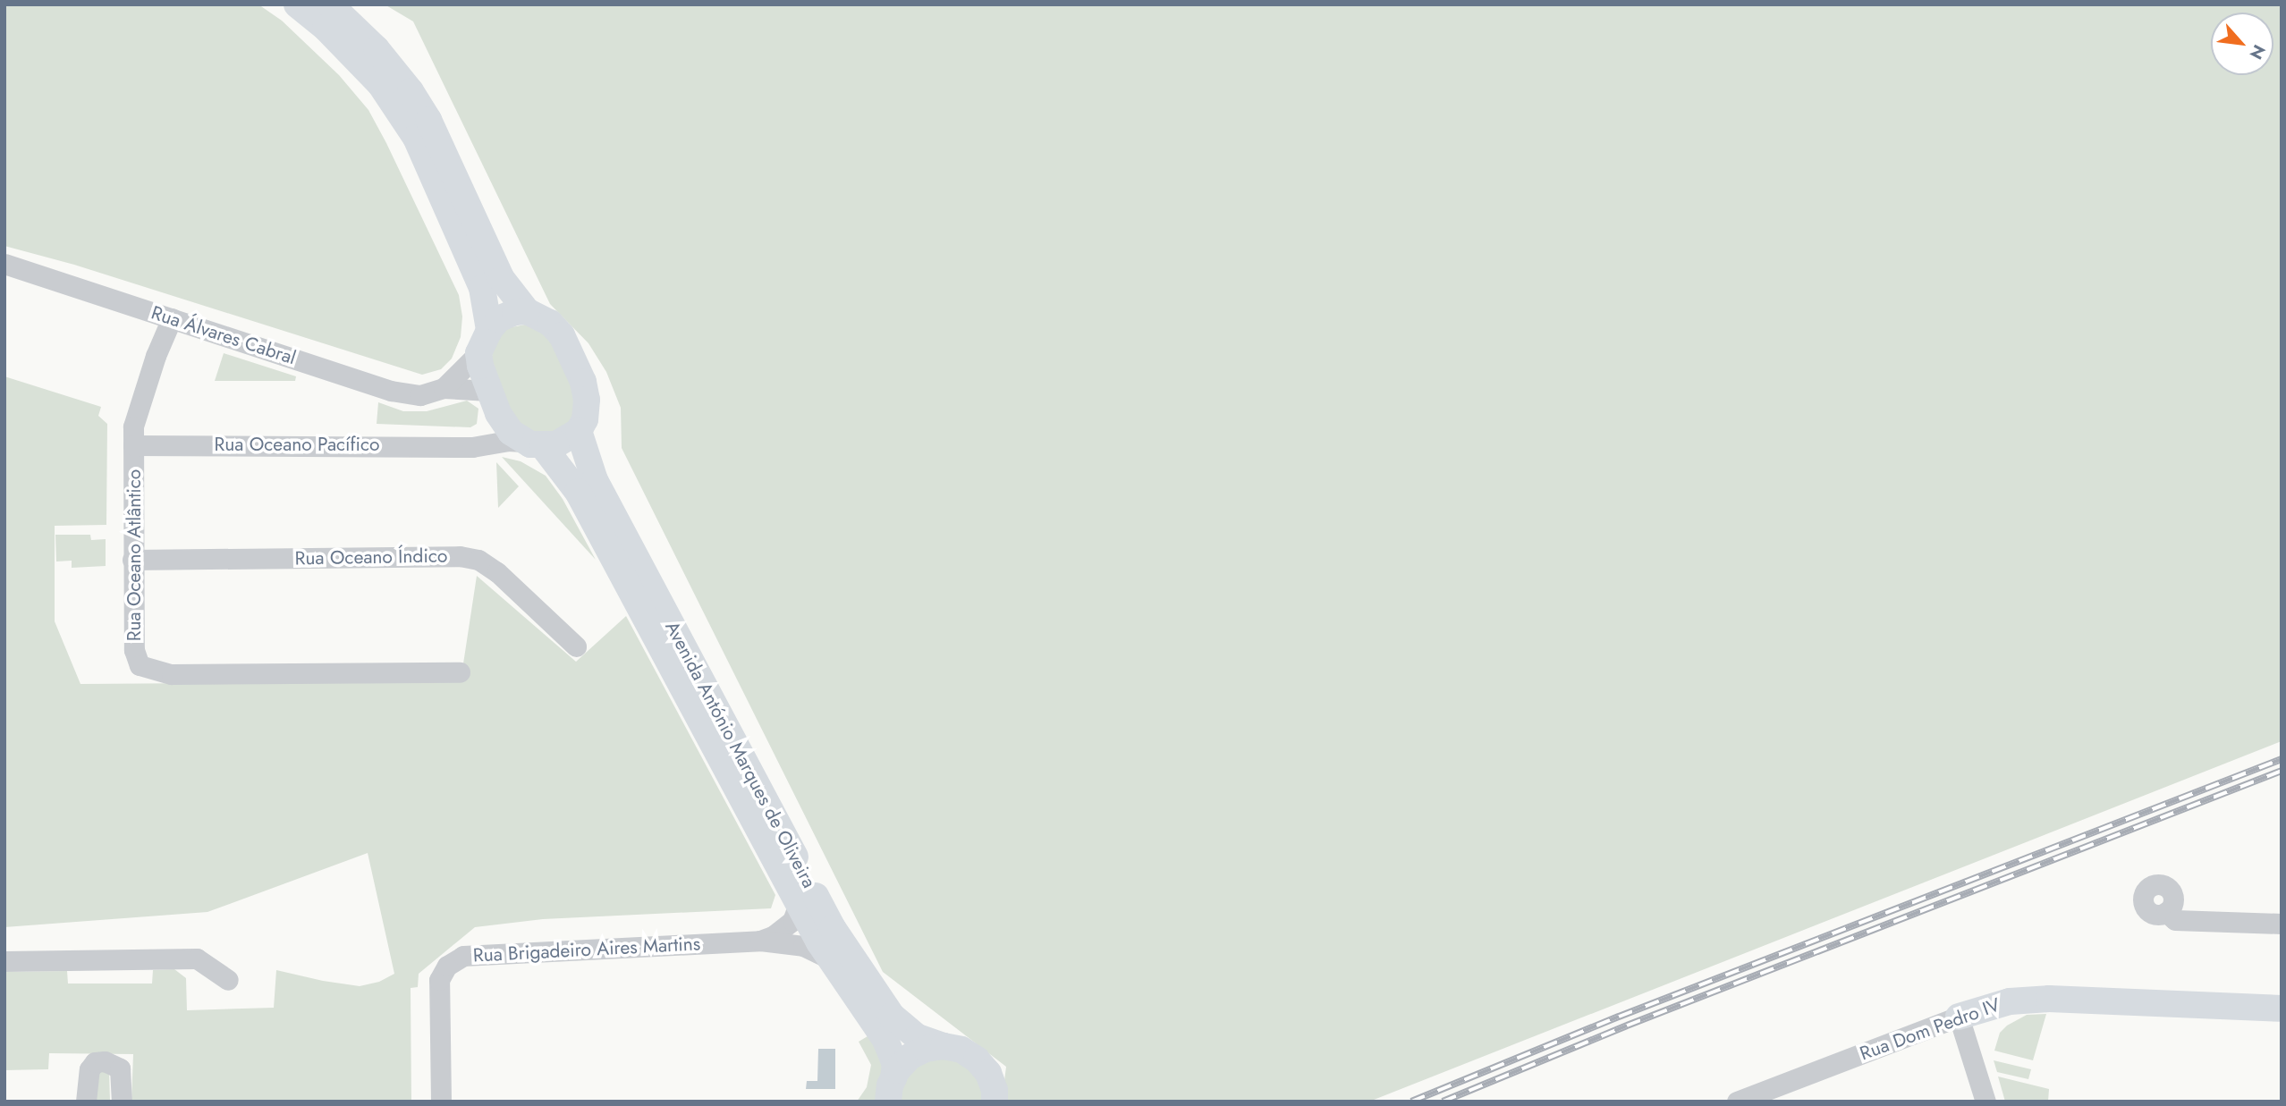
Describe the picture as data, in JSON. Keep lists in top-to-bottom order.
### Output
{
  "streets": {
    "main road": ["Avenida António Marques de Oliveira", "Rua Dom Pedro IV"],
    "street": [
      "Rua Álvares Cabral",
      "Rua Oceano Pacífico",
      "Rua Oceano Atlântico",
      "Rua Oceano Índico",
      "Rua Brigadeiro Aires Martins"
    ]
  },
  "crossings": [
    ["Rua Álvares Cabral", "Rua Oceano Pacífico"],
    ["Rua Álvares Cabral", "Rua Oceano Atlântico"],
    ["Rua Álvares Cabral", "Avenida António Marques de Oliveira"],
    ["Rua Oceano Pacífico", "Rua Oceano Atlântico"],
    ["Rua Oceano Pacífico", "Avenida António Marques de Oliveira"],
    ["Rua Oceano Atlântico", "Rua Oceano Índico"],
    ["Avenida António Marques de Oliveira", "Rua Brigadeiro Aires Martins"]
  ],
  "north": "bottom right"
}
